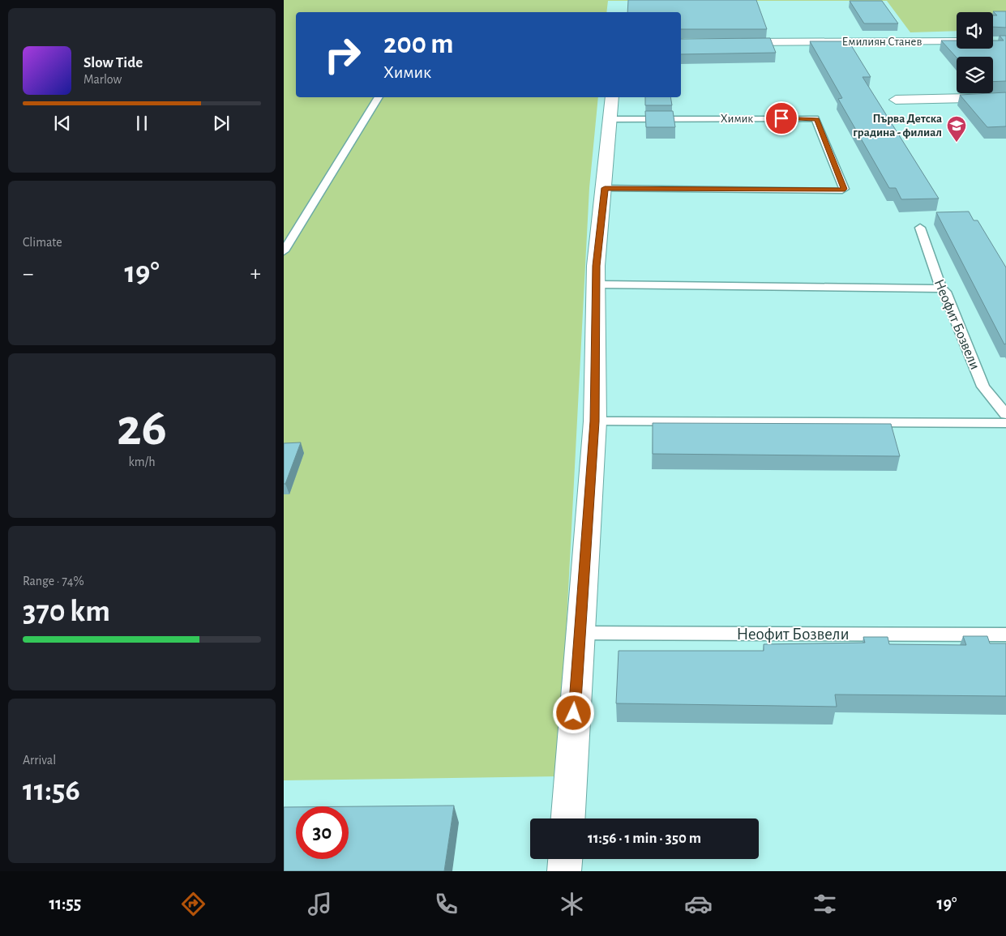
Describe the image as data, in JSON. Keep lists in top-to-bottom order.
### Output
{
  "streets": {
    "street": ["Емилиян Станев"],
    "lane": ["Химик", "Неофит Бозвели"]
  },
  "places": {
    "school or university": ["Първа Детска градина - филиал"]
  },
  "page": {
    "turn": ["200 m", "Химик"],
    "song": ["Slow Tide", "Marlow"],
    "tile": [
      "Climate",
      ["26", "km/h"],
      ["Range · 74%", "370 km"],
      ["Arrival", "11:56"]
    ],
    "heat": ["−", "19°", "+"],
    "limit": "30",
    "trip": "11:56 · 1 min · 350 m",
    "tabs": ["11:55", "19°"]
  }
}
